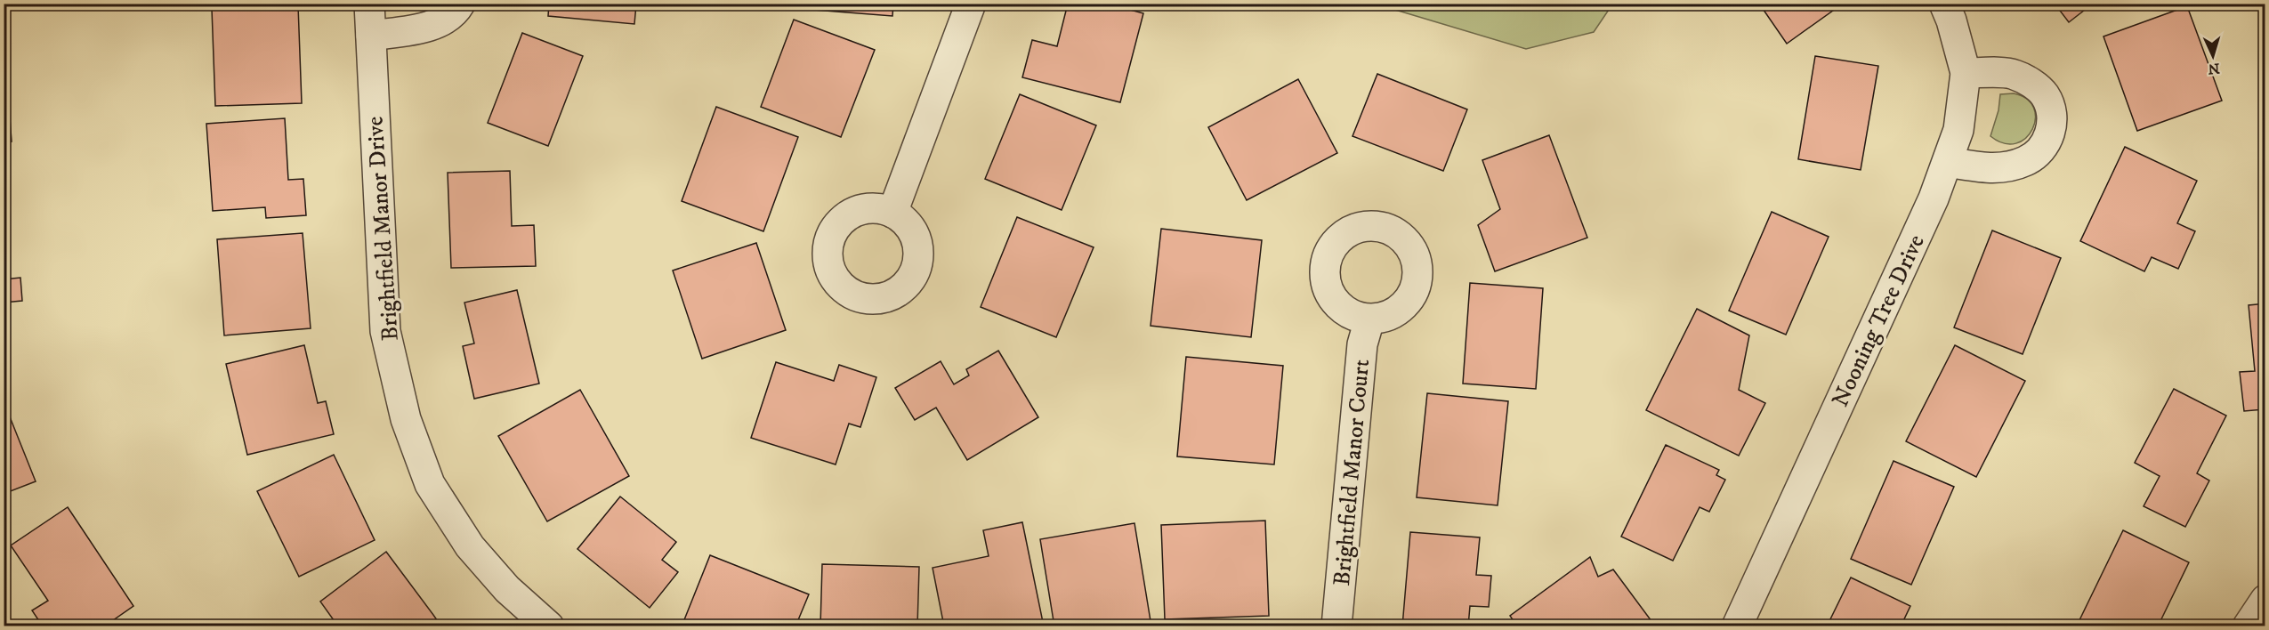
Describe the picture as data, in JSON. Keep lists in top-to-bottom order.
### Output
{
  "streets": {
    "street": ["Brightfield Manor Drive", "Nooning Tree Drive", "Brightfield Manor Court"]
  },
  "north": "bottom"
}
